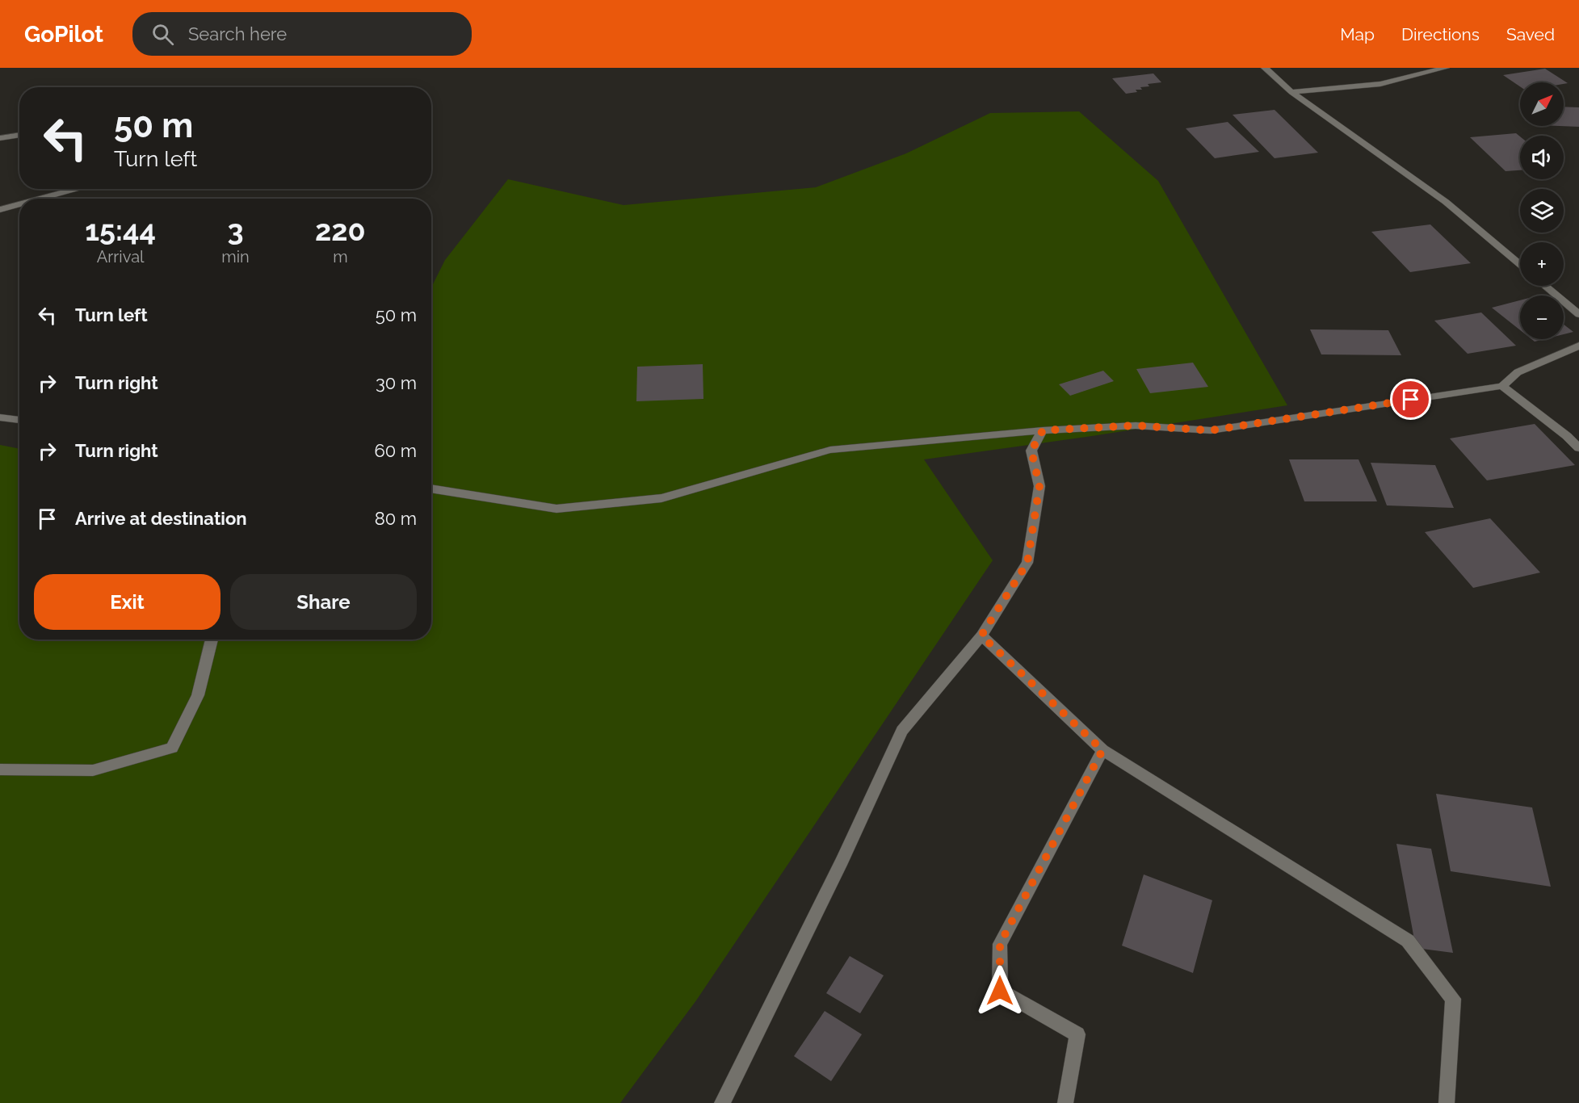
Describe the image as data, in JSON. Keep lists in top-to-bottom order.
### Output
{
  "north": "top right",
  "page": {
    "header": "GoPilot",
    "search": "Search here",
    "nav": ["Map", "Directions", "Saved"],
    "map_buttons": ["+", "−"],
    "turn": ["50 m", "Turn left"],
    "eta": [
      "15:44",
      "Arrival",
      "3",
      "min",
      "220",
      "m"
    ],
    "list": [
      {
        "name": "Turn left",
        "value": "50 m"
      },
      {
        "name": "Turn right",
        "value": "30 m"
      },
      {
        "name": "Turn right",
        "value": "60 m"
      },
      {
        "name": "Arrive at destination",
        "value": "80 m"
      }
    ],
    "buttons": ["Exit", "Share"]
  }
}
